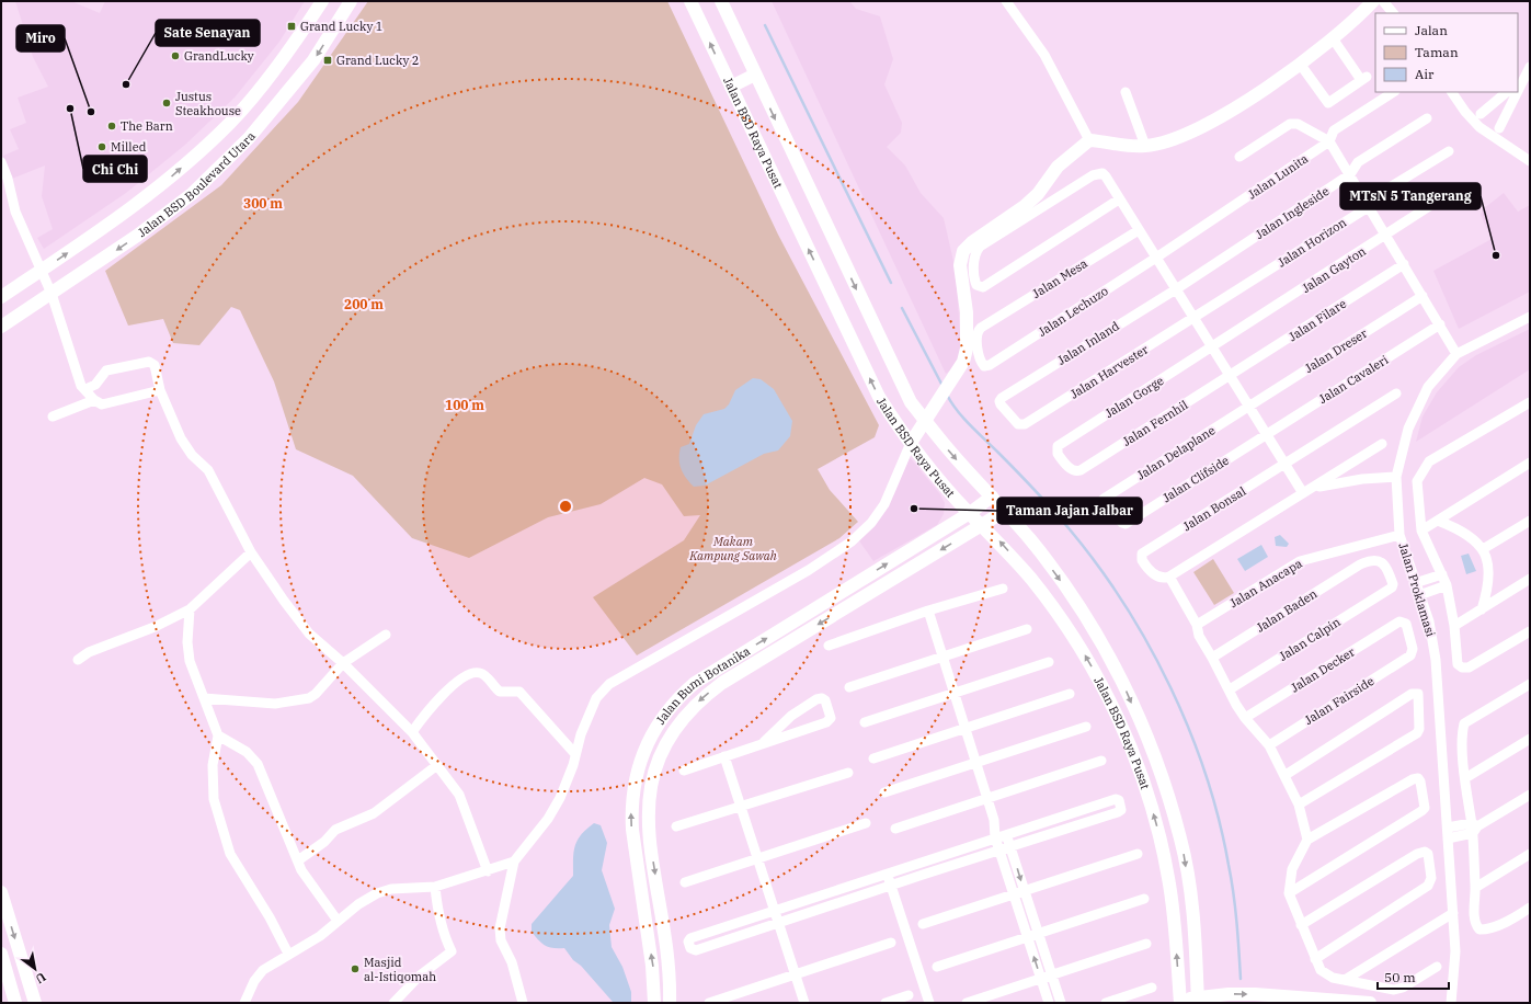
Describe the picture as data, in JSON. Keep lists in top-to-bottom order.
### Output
{
  "streets": {
    "main road": ["Jalan BSD Raya Pusat", "Jalan BSD Boulevard Utara", "Jalan Bumi Botanika"],
    "street": [
      "Jalan Lunita",
      "Jalan Ingleside",
      "Jalan Horizon",
      "Jalan Gayton",
      "Jalan Mesa",
      "Jalan Lechuzo",
      "Jalan Filare",
      "Jalan Inland",
      "Jalan Dreser",
      "Jalan Harvester",
      "Jalan Cavaleri",
      "Jalan Gorge",
      "Jalan Fernhil",
      "Jalan Delaplane",
      "Jalan Clifside",
      "Jalan Bonsal",
      "Jalan Anacapa",
      "Jalan Proklamasi",
      "Jalan Baden",
      "Jalan Calpin",
      "Jalan Decker",
      "Jalan Fairside"
    ]
  },
  "crossings": [
    ["Jalan BSD Raya Pusat", "Jalan Bumi Botanika"],
    ["Jalan Lunita", "Jalan Lechuzo"],
    ["Jalan Ingleside", "Jalan Inland"],
    ["Jalan Horizon", "Jalan Harvester"],
    ["Jalan Gayton", "Jalan Gorge"],
    ["Jalan Mesa", "Jalan Lechuzo"],
    ["Jalan Filare", "Jalan Fernhil"],
    ["Jalan Inland", "Jalan Harvester"],
    ["Jalan Dreser", "Jalan Delaplane"],
    ["Jalan Cavaleri", "Jalan Clifside"],
    ["Jalan Gorge", "Jalan Fernhil"],
    ["Jalan Delaplane", "Jalan Clifside"],
    ["Jalan Anacapa", "Jalan Proklamasi"],
    ["Jalan Baden", "Jalan Calpin"],
    ["Jalan Decker", "Jalan Fairside"]
  ],
  "parks": ["Makam Kampung Sawah"],
  "places": {
    "transit": ["Grand Lucky 1", "Grand Lucky 2"],
    "other": [
      "GrandLucky",
      "Sate Senayan",
      "Justus Steakhouse",
      "Chi Chi",
      "Miro",
      "The Barn",
      "Milled",
      "MTsN 5 Tangerang",
      "Taman Jajan Jalbar",
      "Masjid al-Istiqomah"
    ]
  },
  "legend": ["Jalan", "Taman", "Air"],
  "scale_bar": "50 m",
  "north": "bottom right",
  "rings": ["300 m", "200 m", "100 m"]
}
